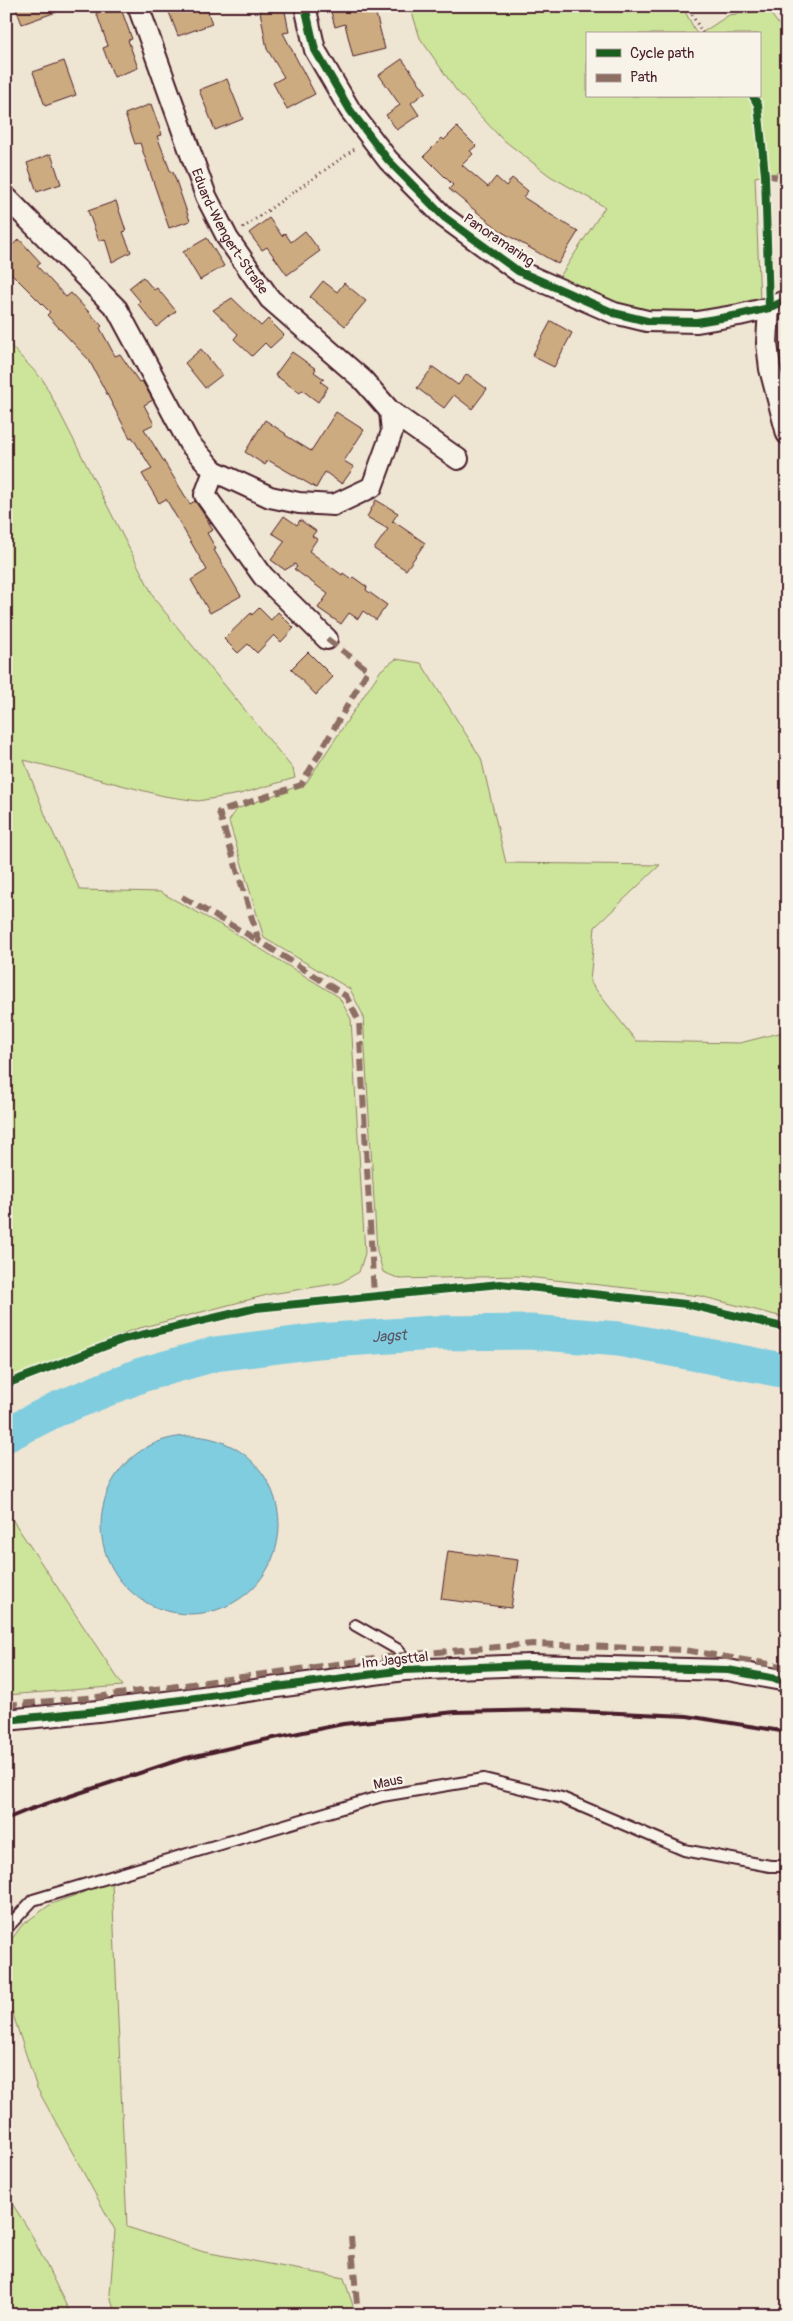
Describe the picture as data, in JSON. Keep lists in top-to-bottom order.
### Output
{
  "streets": {
    "street": ["Eduard-Wengert-Straße", "Panoramaring", "Im Jagsttal"],
    "lane": ["Maus"]
  },
  "water": ["Jagst"],
  "legend": ["Cycle path", "Path"]
}
